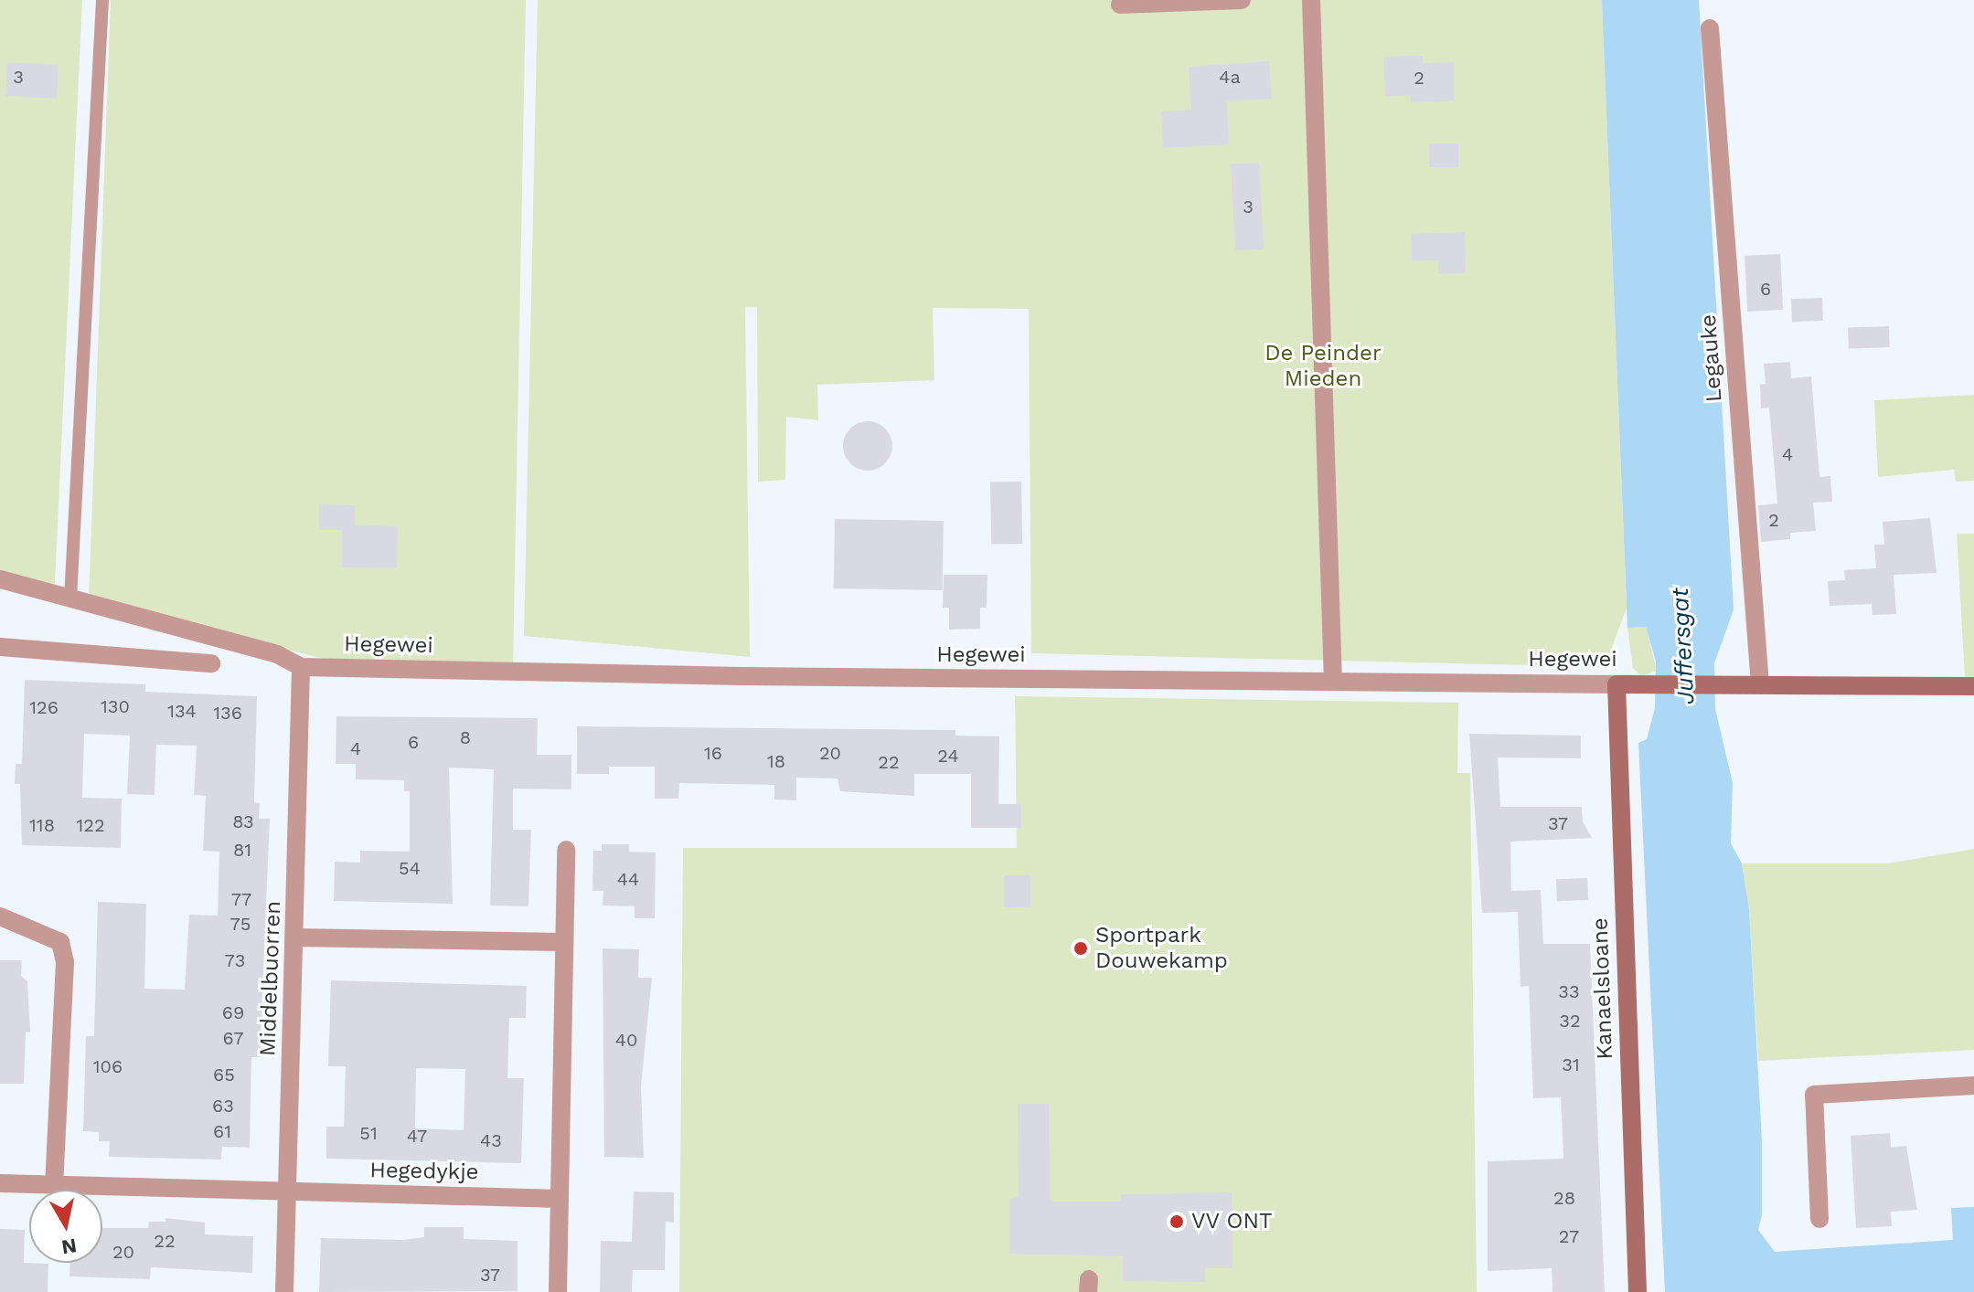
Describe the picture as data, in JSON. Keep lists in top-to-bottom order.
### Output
{
  "streets": {
    "street": [
      "Legauke",
      "Hegewei",
      "Middelbuorren",
      "Kanaelsloane",
      "Hegedykje"
    ]
  },
  "crossings": [
    ["Legauke", "Hegewei"],
    ["Hegewei", "Middelbuorren"],
    ["Hegewei", "Kanaelsloane"],
    ["Middelbuorren", "Hegedykje"]
  ],
  "water": ["Juffersgat"],
  "parks": ["De Peinder Mieden"],
  "places": ["Sportpark Douwekamp", "VV ONT"],
  "house_numbers": [
    "3",
    "4a",
    "2",
    "3",
    "6",
    "4",
    "2",
    "130",
    "126",
    "134",
    "136",
    "8",
    "6",
    "4",
    "16",
    "20",
    "24",
    "18",
    "22",
    "83",
    "37",
    "118",
    "122",
    "81",
    "54",
    "44",
    "77",
    "75",
    "73",
    "33",
    "69",
    "32",
    "67",
    "40",
    "31",
    "106",
    "65",
    "63",
    "61",
    "51",
    "47",
    "43",
    "28",
    "27",
    "22",
    "20",
    "37"
  ],
  "north": "bottom"
}
